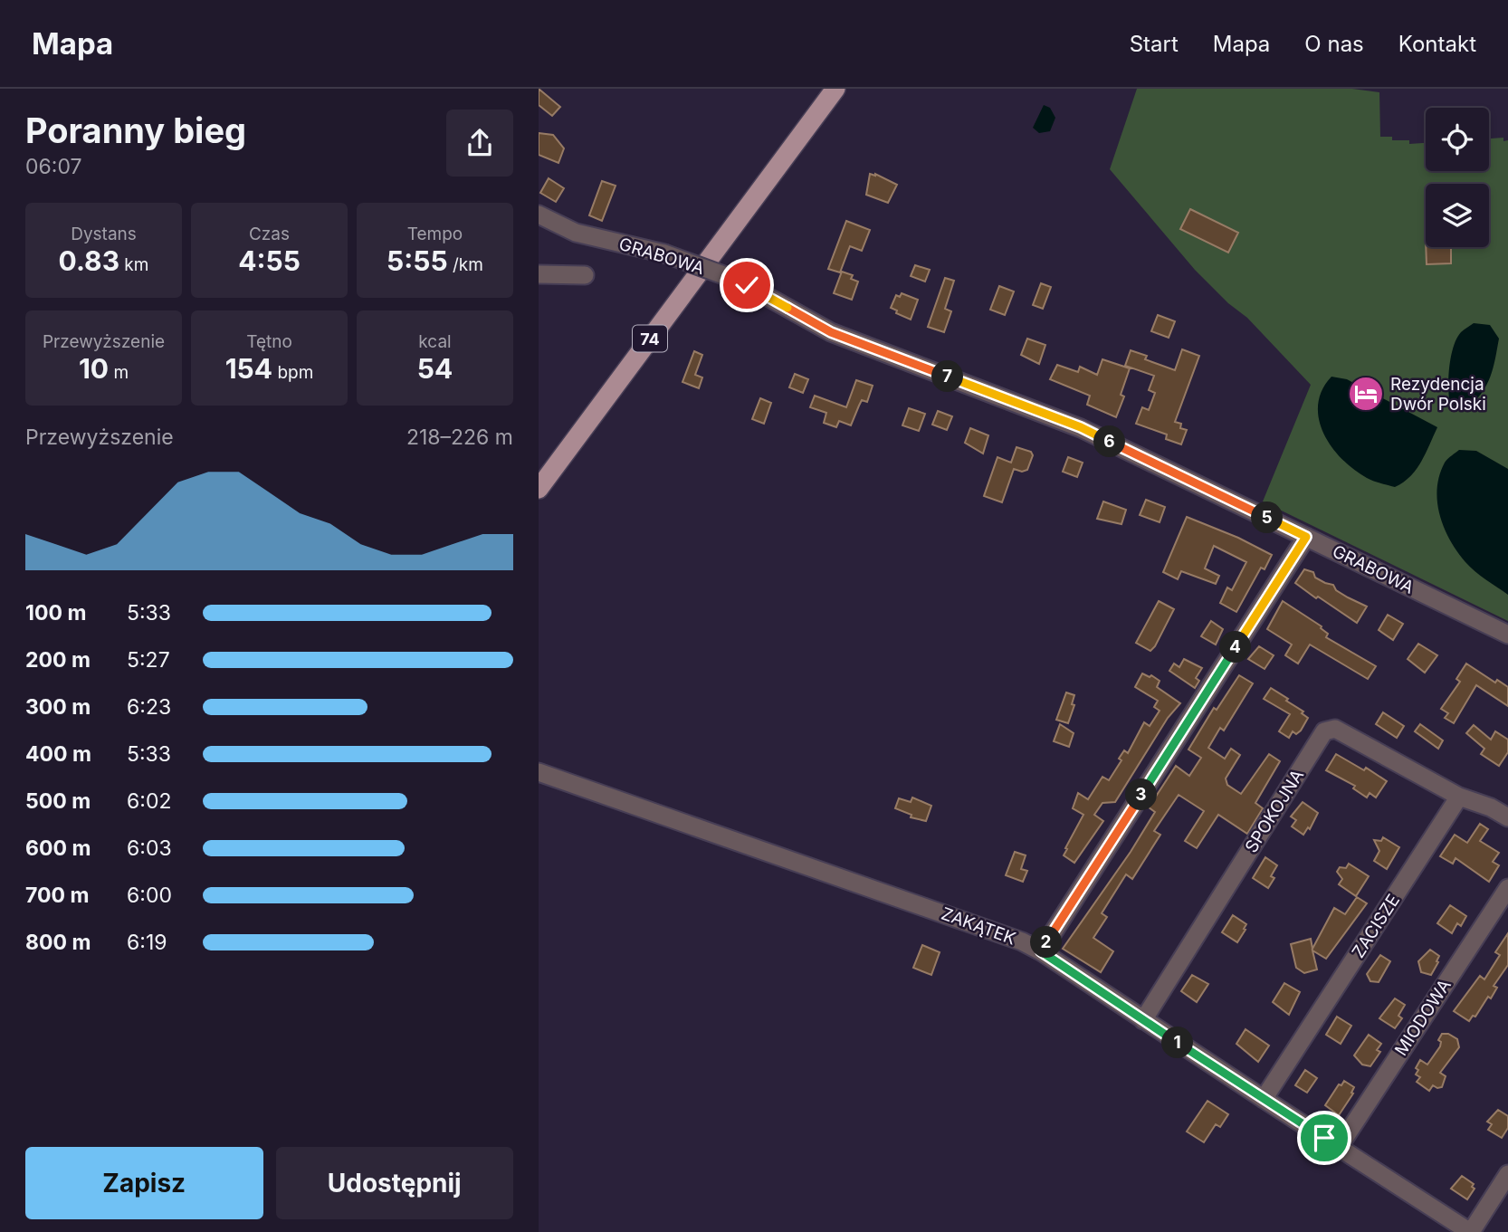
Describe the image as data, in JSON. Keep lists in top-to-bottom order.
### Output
{
  "streets": {
    "main road": ["74"],
    "street": [
      "GRABOWA",
      "SPOKOJNA",
      "ZAKĄTEK",
      "ZACISZE",
      "MIODOWA"
    ]
  },
  "crossings": [
    ["SPOKOJNA", "ZAKĄTEK"],
    ["SPOKOJNA", "ZACISZE"],
    ["ZAKĄTEK", "ZACISZE"],
    ["ZAKĄTEK", "MIODOWA"]
  ],
  "places": {
    "hotel": ["Rezydencja Dwór Polski"]
  },
  "page": {
    "header": "Mapa",
    "nav": [
      "Start",
      "Mapa",
      "O nas",
      "Kontakt"
    ],
    "heading": ["Poranny bieg", "06:07"],
    "stats": [
      ["Dystans", "0.83 km"],
      ["Czas", "4:55"],
      ["Tempo", "5:55 /km"],
      ["Przewyższenie", "10 m"],
      ["Tętno", "154 bpm"],
      ["kcal", "54"]
    ],
    "pins": [
      "7",
      "6",
      "5",
      "4",
      "3",
      "2",
      "1"
    ],
    "chart": ["Przewyższenie", "218–226 m"],
    "list": [
      {
        "name": "100 m",
        "note": "5:33"
      },
      {
        "name": "200 m",
        "note": "5:27"
      },
      {
        "name": "300 m",
        "note": "6:23"
      },
      {
        "name": "400 m",
        "note": "5:33"
      },
      {
        "name": "500 m",
        "note": "6:02"
      },
      {
        "name": "600 m",
        "note": "6:03"
      },
      {
        "name": "700 m",
        "note": "6:00"
      },
      {
        "name": "800 m",
        "note": "6:19"
      }
    ],
    "buttons": ["Zapisz", "Udostępnij"]
  }
}
